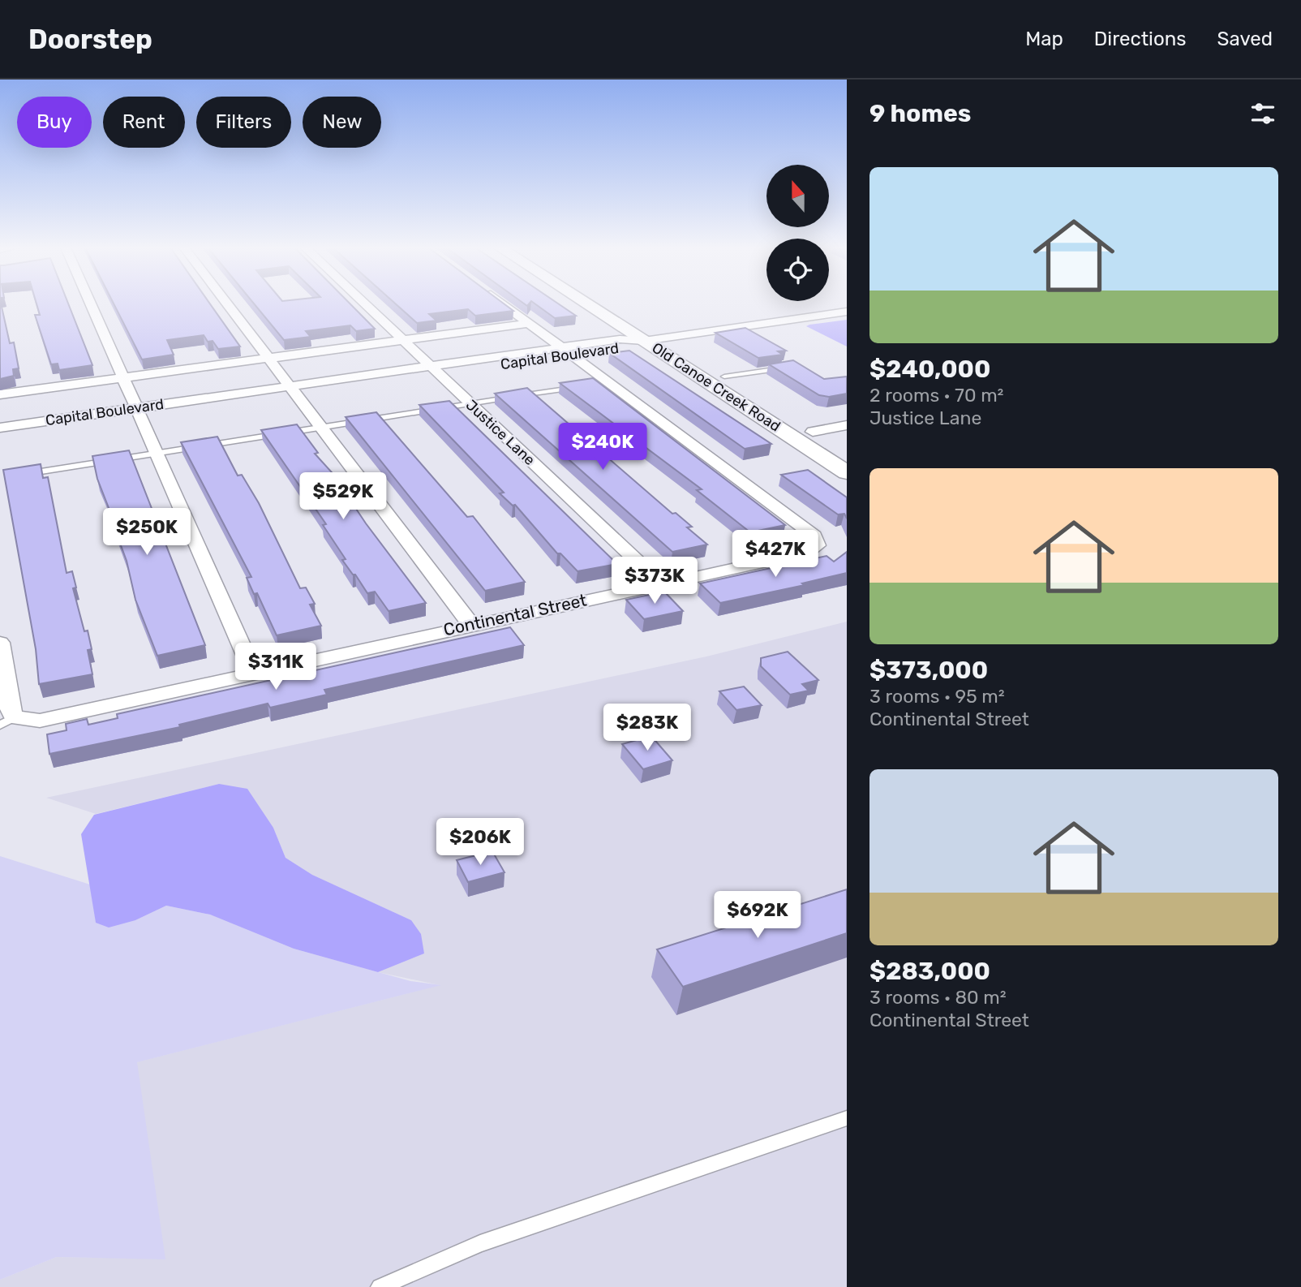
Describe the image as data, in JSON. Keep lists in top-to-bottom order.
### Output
{
  "streets": {
    "main road": ["Old Canoe Creek Road"],
    "street": ["Capital Boulevard", "Justice Lane", "Continental Street"]
  },
  "crossings": [
    ["Capital Boulevard", "Old Canoe Creek Road"],
    ["Capital Boulevard", "Justice Lane"],
    ["Capital Boulevard", "Continental Street"],
    ["Justice Lane", "Continental Street"]
  ],
  "north": "top",
  "page": {
    "header": "Doorstep",
    "nav": ["Map", "Directions", "Saved"],
    "heading": "9 homes",
    "chip": [
      "Buy",
      "Rent",
      "Filters",
      "New"
    ],
    "list": [
      {
        "name": "$240,000",
        "note": "2 rooms · 70 m² · Justice Lane"
      },
      {
        "name": "$373,000",
        "note": "3 rooms · 95 m² · Continental Street"
      },
      {
        "name": "$283,000",
        "note": "3 rooms · 80 m² · Continental Street"
      }
    ],
    "price": [
      "$240K",
      "$529K",
      "$250K",
      "$427K",
      "$373K",
      "$311K",
      "$283K",
      "$206K",
      "$692K"
    ]
  }
}
